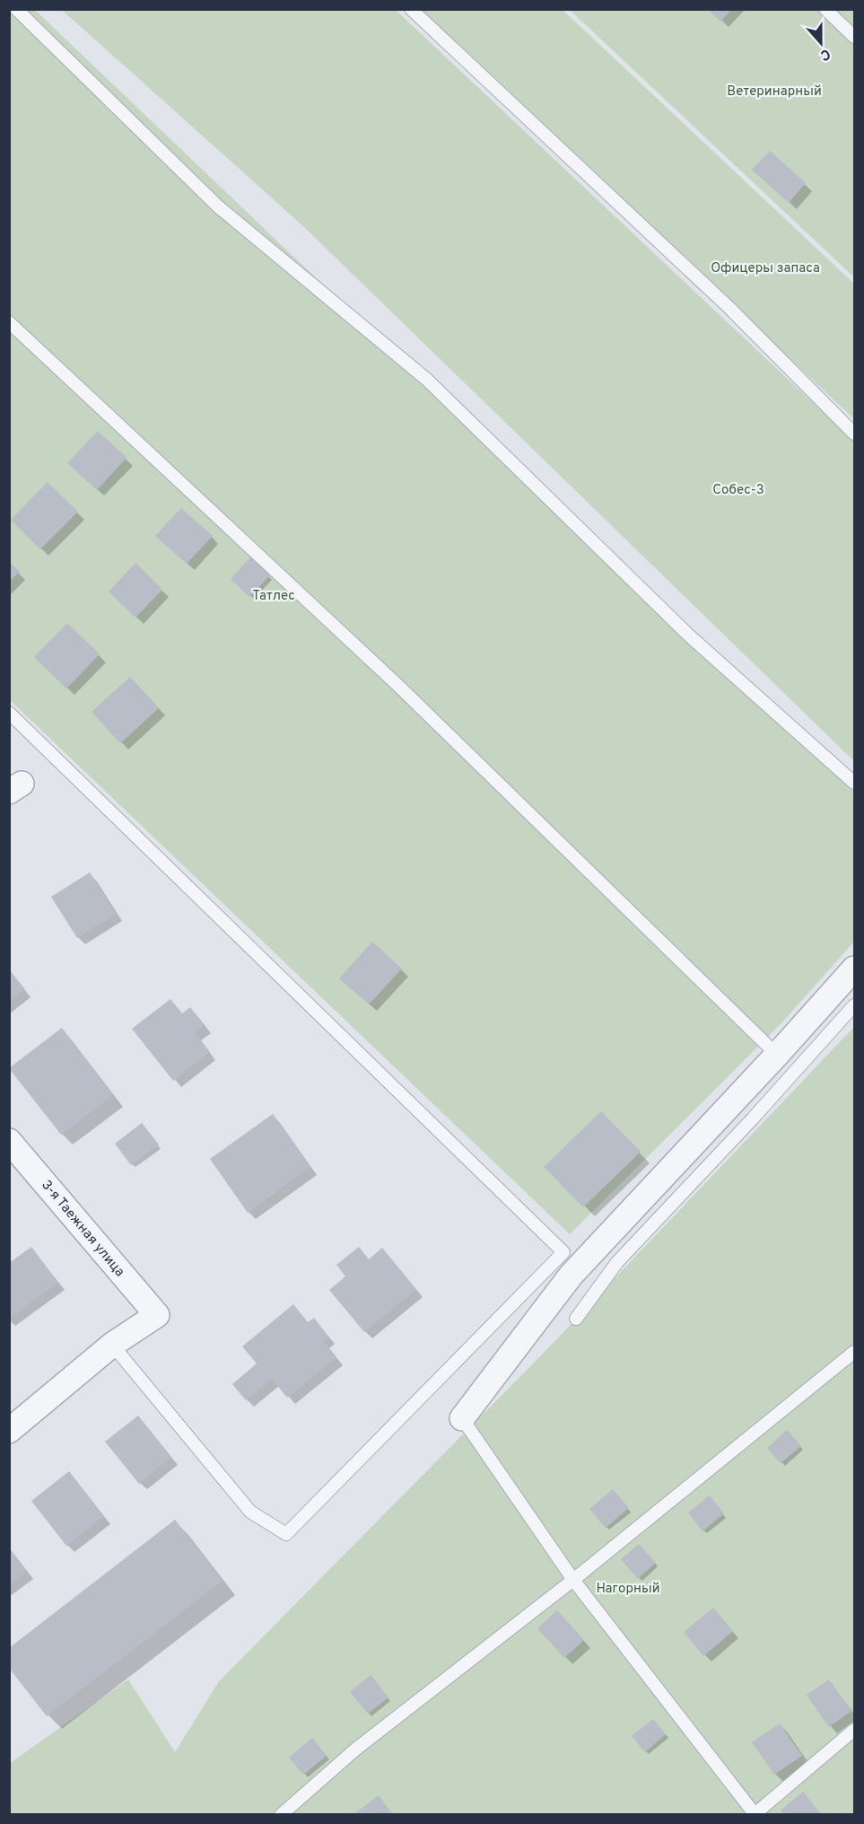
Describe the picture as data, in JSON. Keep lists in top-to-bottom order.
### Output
{
  "streets": {
    "street": ["3-я Таежная улица"]
  },
  "parks": [
    "Ветеринарный",
    "Офицеры запаса",
    "Собес-3",
    "Татлес",
    "Нагорный"
  ],
  "north": "bottom"
}
